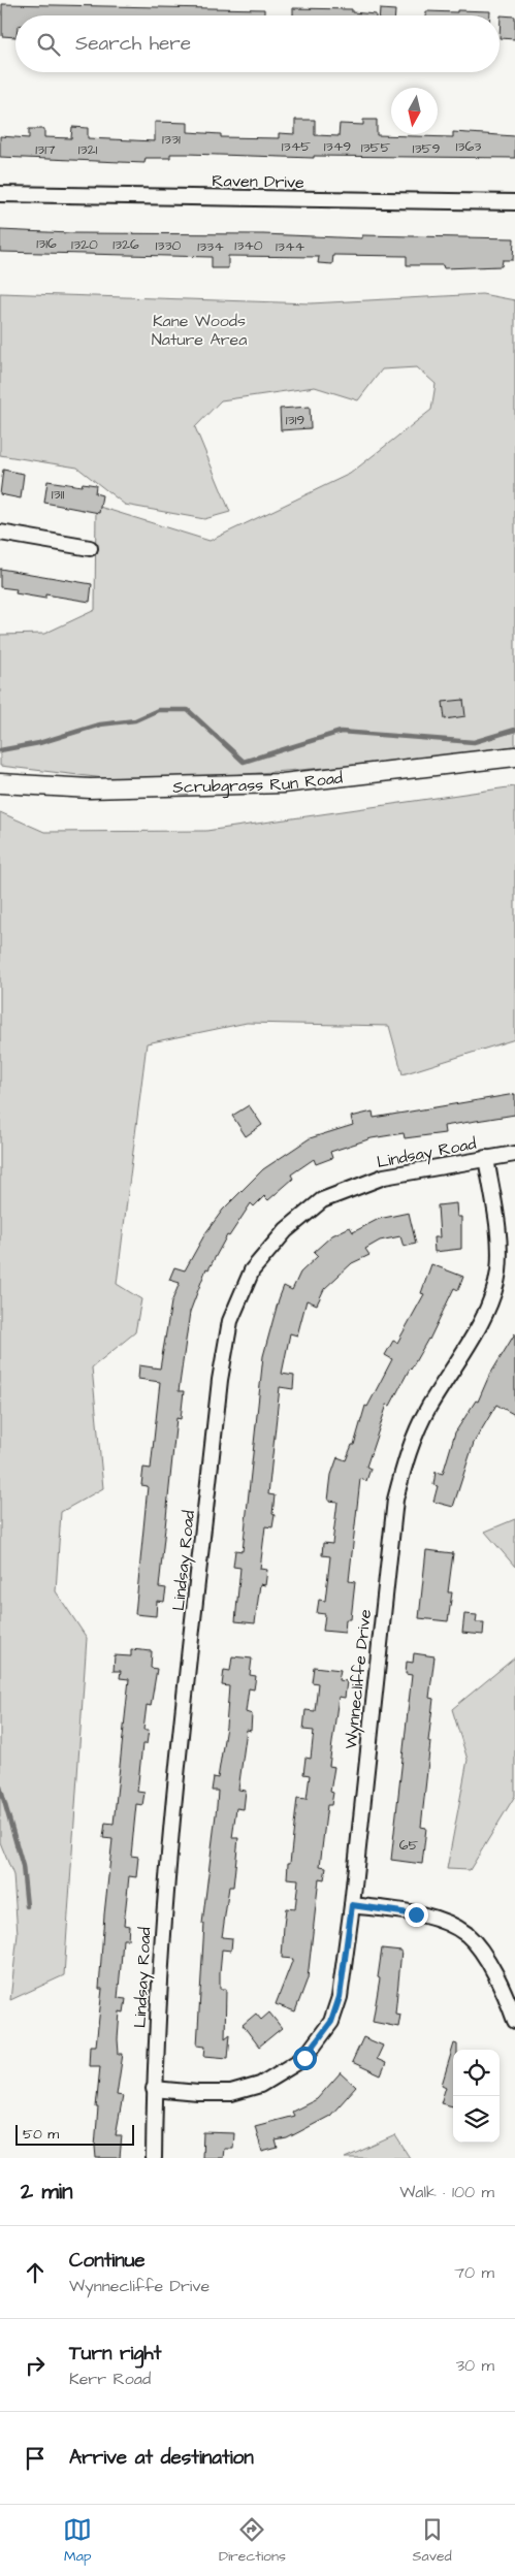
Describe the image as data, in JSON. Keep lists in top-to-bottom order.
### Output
{
  "streets": {
    "street": [
      "Raven Drive",
      "Scrubgrass Run Road",
      "Lindsay Road",
      "Wynnecliffe Drive"
    ]
  },
  "crossings": [
    ["Lindsay Road", "Wynnecliffe Drive"]
  ],
  "parks": ["Kane Woods Nature Area"],
  "house_numbers": [
    "1331",
    "1345",
    "1349",
    "1363",
    "1355",
    "1359",
    "1317",
    "1321",
    "1316",
    "1320",
    "1326",
    "1330",
    "1340",
    "1334",
    "1344",
    "1319",
    "1311",
    "65"
  ],
  "scale_bar": "50 m",
  "north": "bottom",
  "page": {
    "search": "Search here",
    "scale": "50 m",
    "heading": ["2 min", "Walk · 100 m"],
    "list": [
      ["Continue", "Wynnecliffe Drive", "70 m"],
      ["Turn right", "Kerr Road", "30 m"],
      "Arrive at destination"
    ],
    "nav": ["Map", "Directions", "Saved"]
  }
}
